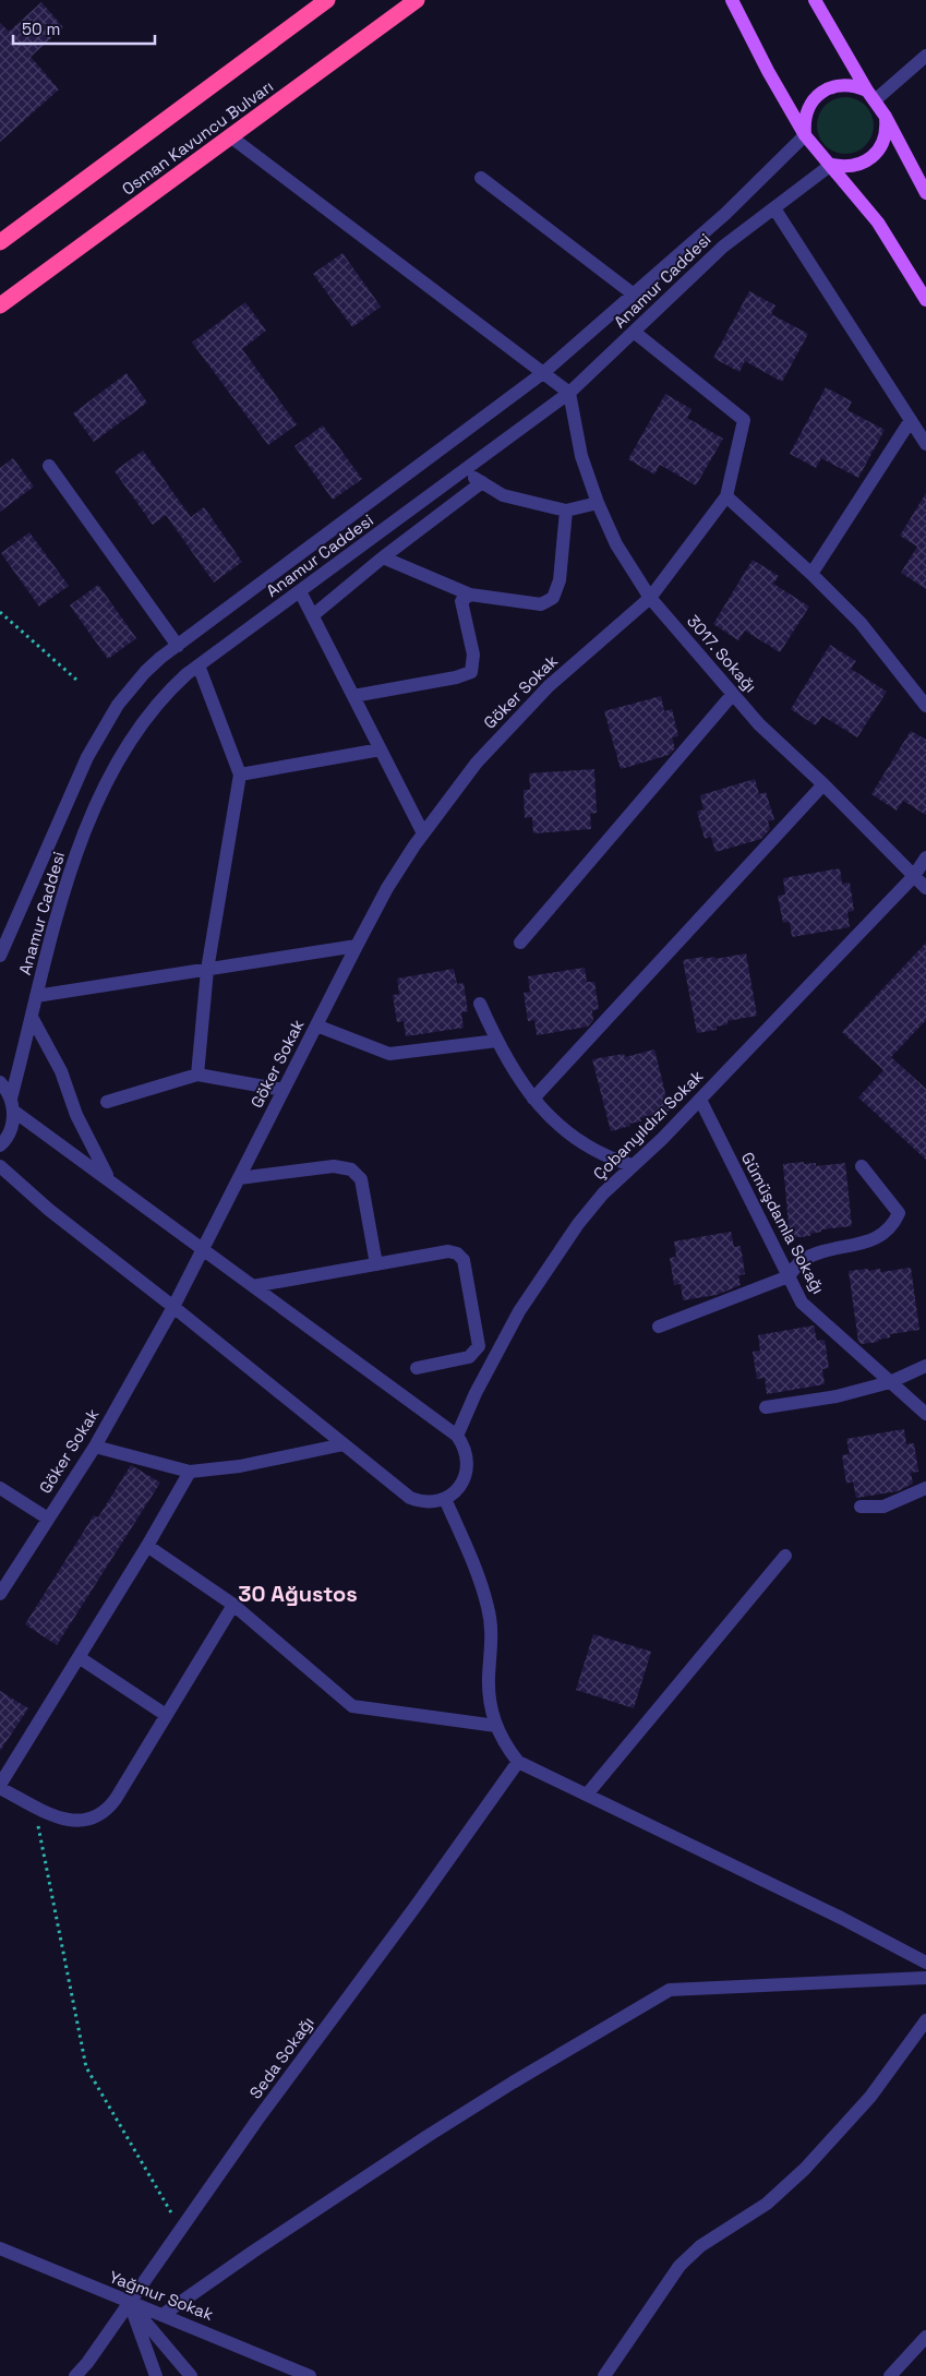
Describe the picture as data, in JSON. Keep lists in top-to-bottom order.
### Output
{
  "streets": {
    "highway": ["Osman Kavuncu Bulvarı"],
    "street": [
      "Anamur Caddesi",
      "3017. Sokağı",
      "Göker Sokak",
      "Çobanyıldızı Sokak",
      "Gümüşdamla Sokağı",
      "Seda Sokağı",
      "Yağmur Sokak"
    ]
  },
  "crossings": [
    ["Anamur Caddesi", "3017. Sokağı"],
    ["3017. Sokağı", "Göker Sokak"],
    ["3017. Sokağı", "Çobanyıldızı Sokak"],
    ["Çobanyıldızı Sokak", "Gümüşdamla Sokağı"],
    ["Seda Sokağı", "Yağmur Sokak"]
  ],
  "districts": ["30 Ağustos"],
  "scale_bar": "50 m"
}
